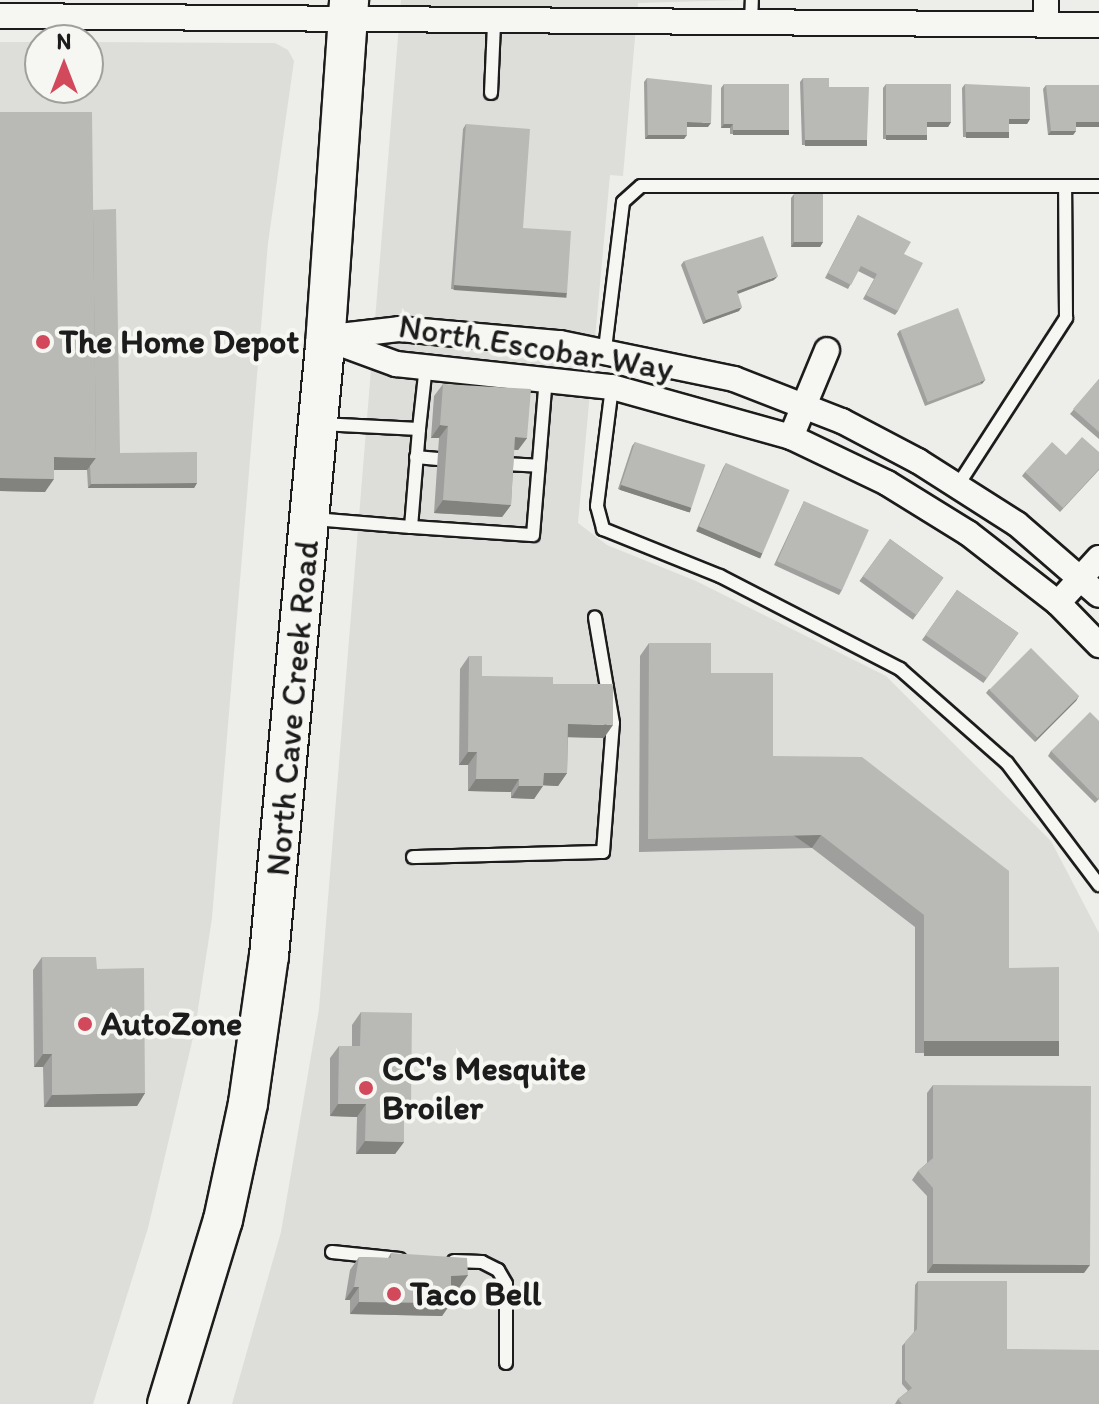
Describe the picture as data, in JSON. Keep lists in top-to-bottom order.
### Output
{
  "streets": {
    "main road": ["North Cave Creek Road"],
    "street": ["North Escobar Way"]
  },
  "crossings": [
    ["North Escobar Way", "North Cave Creek Road"]
  ],
  "places": [
    "The Home Depot",
    "AutoZone",
    "CC's Mesquite Broiler",
    "Taco Bell"
  ],
  "north": "top"
}
